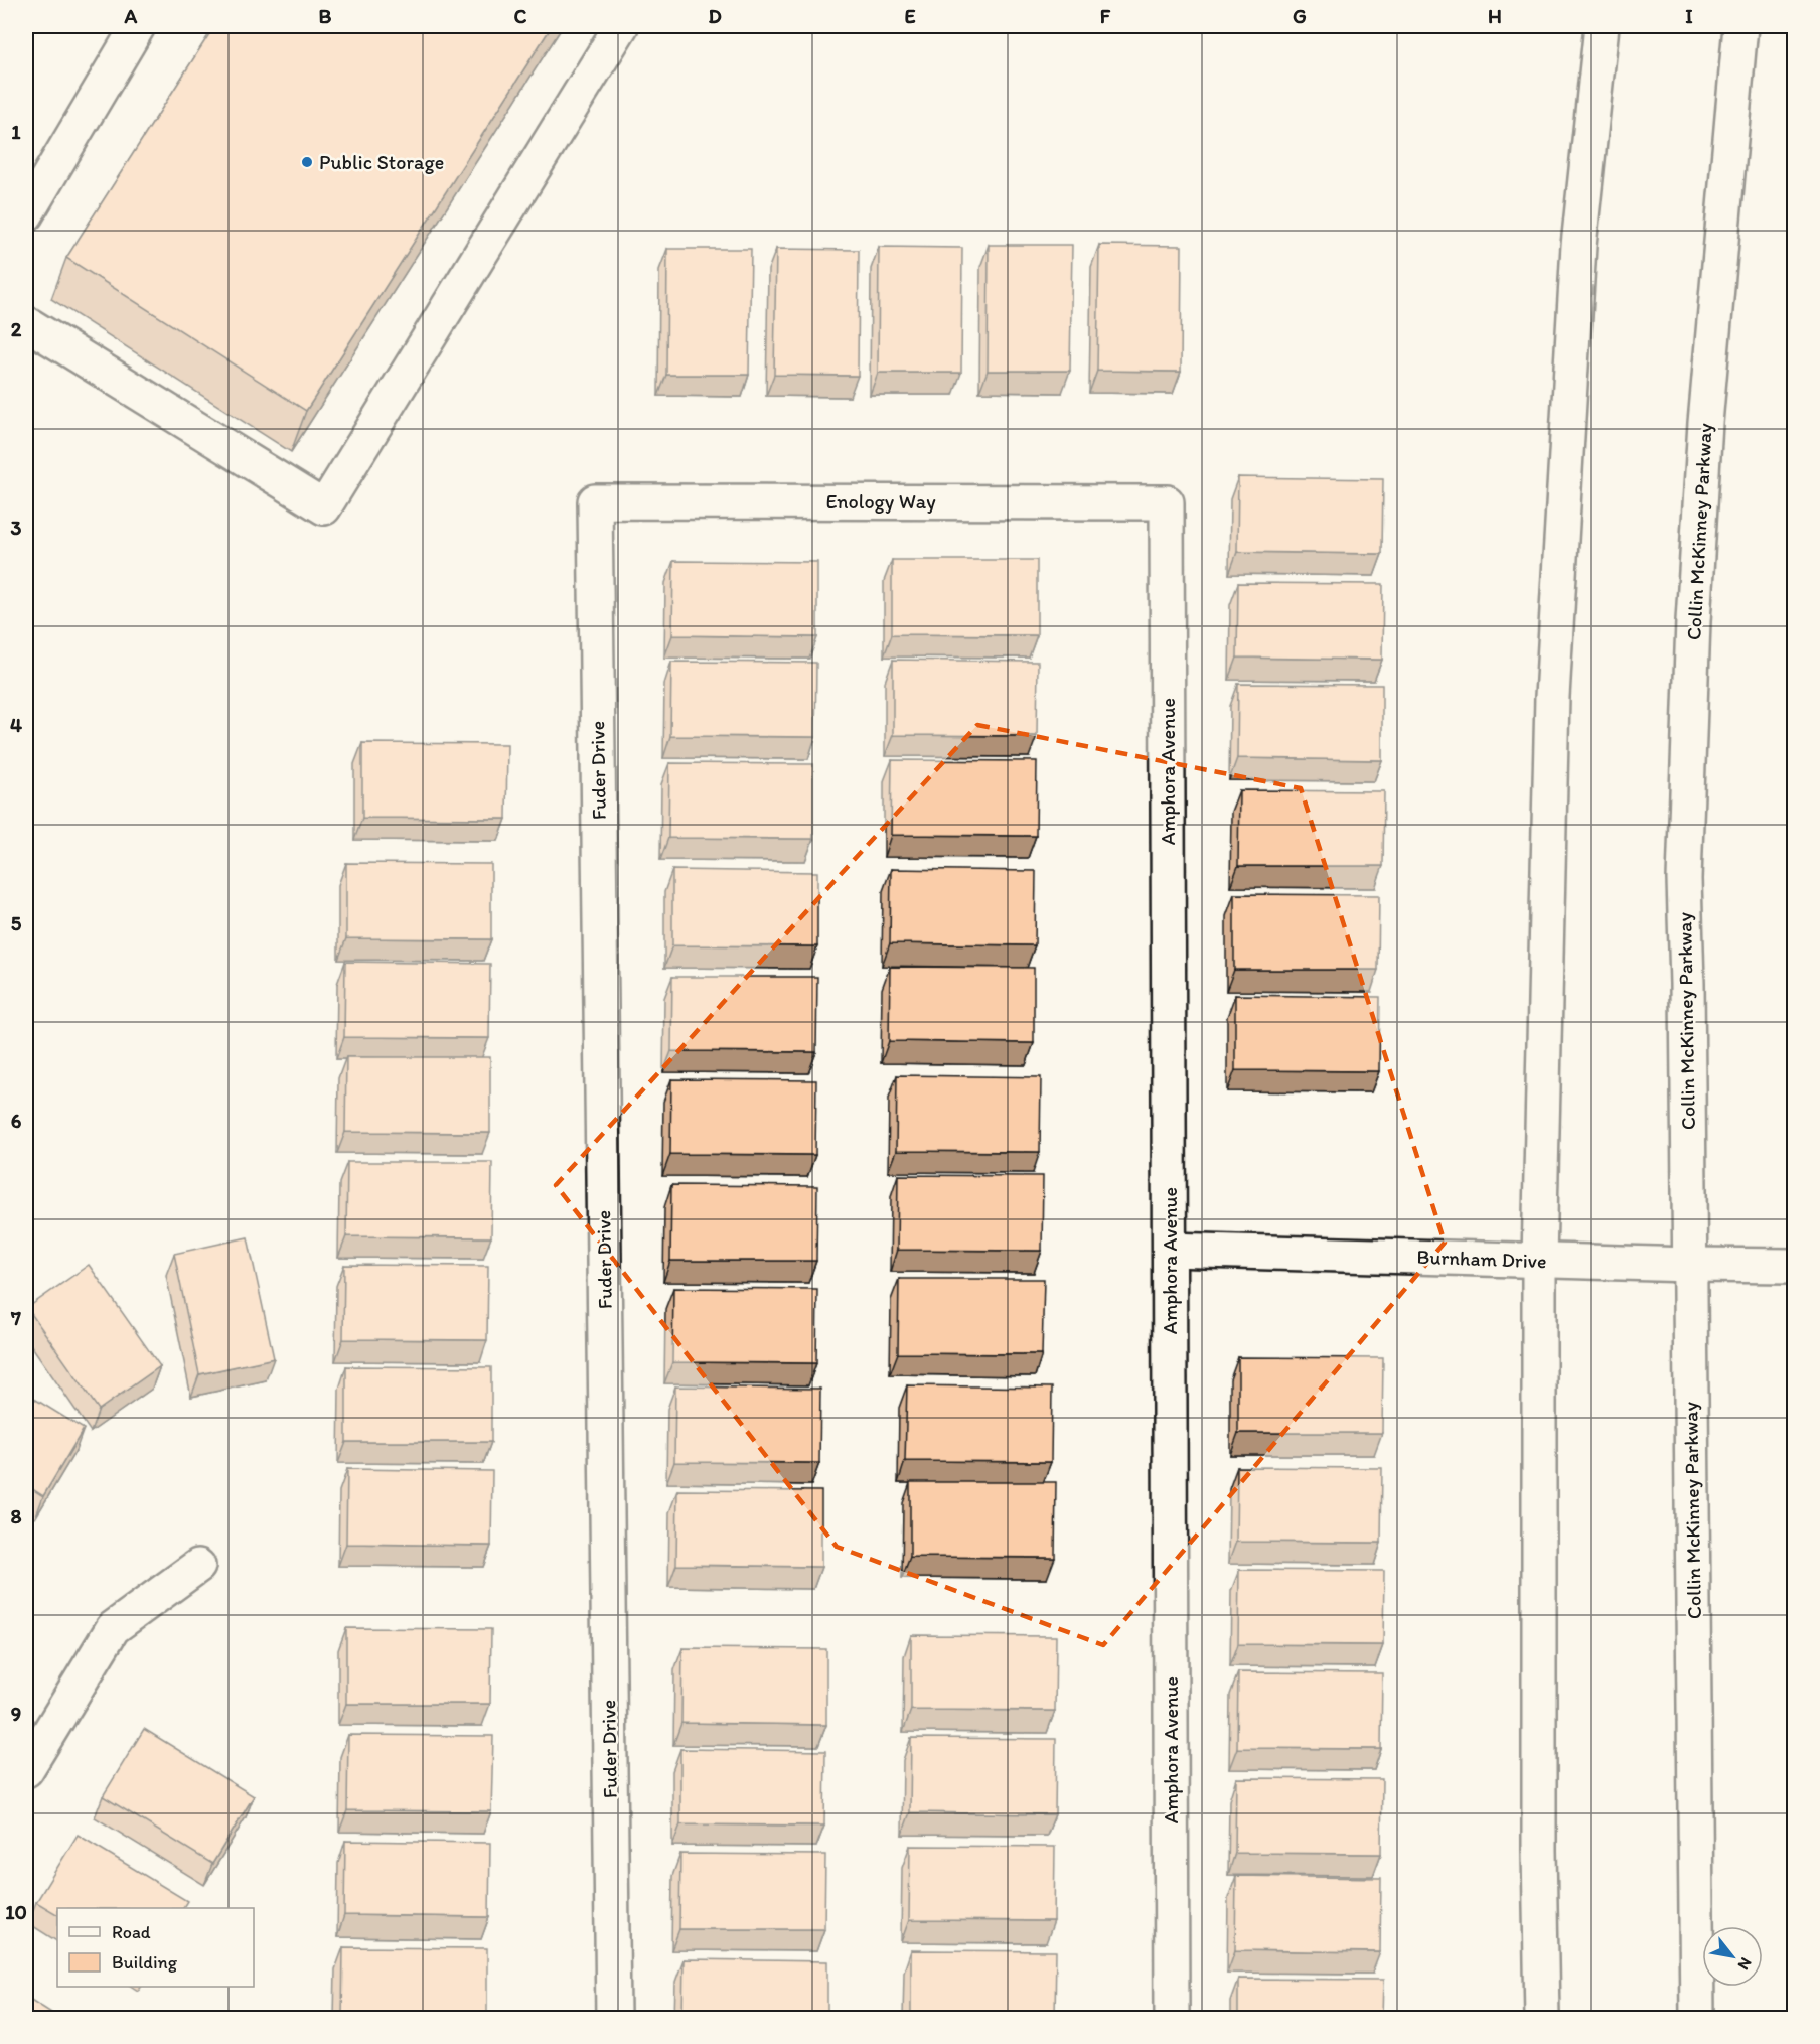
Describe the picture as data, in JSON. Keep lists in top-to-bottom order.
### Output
{
  "streets": {
    "street": [
      "Enology Way",
      "Collin McKinney Parkway",
      "Fuder Drive",
      "Amphora Avenue",
      "Burnham Drive"
    ]
  },
  "crossings": [
    ["Enology Way", "Fuder Drive"],
    ["Enology Way", "Amphora Avenue"],
    ["Collin McKinney Parkway", "Burnham Drive"],
    ["Amphora Avenue", "Burnham Drive"]
  ],
  "places": ["Public Storage"],
  "legend": ["Road", "Building"],
  "north": "bottom right",
  "grid": {
    "columns": [
      "A",
      "B",
      "C",
      "D",
      "E",
      "F",
      "G",
      "H",
      "I"
    ],
    "rows": [
      "1",
      "2",
      "3",
      "4",
      "5",
      "6",
      "7",
      "8",
      "9",
      "10"
    ]
  }
}
